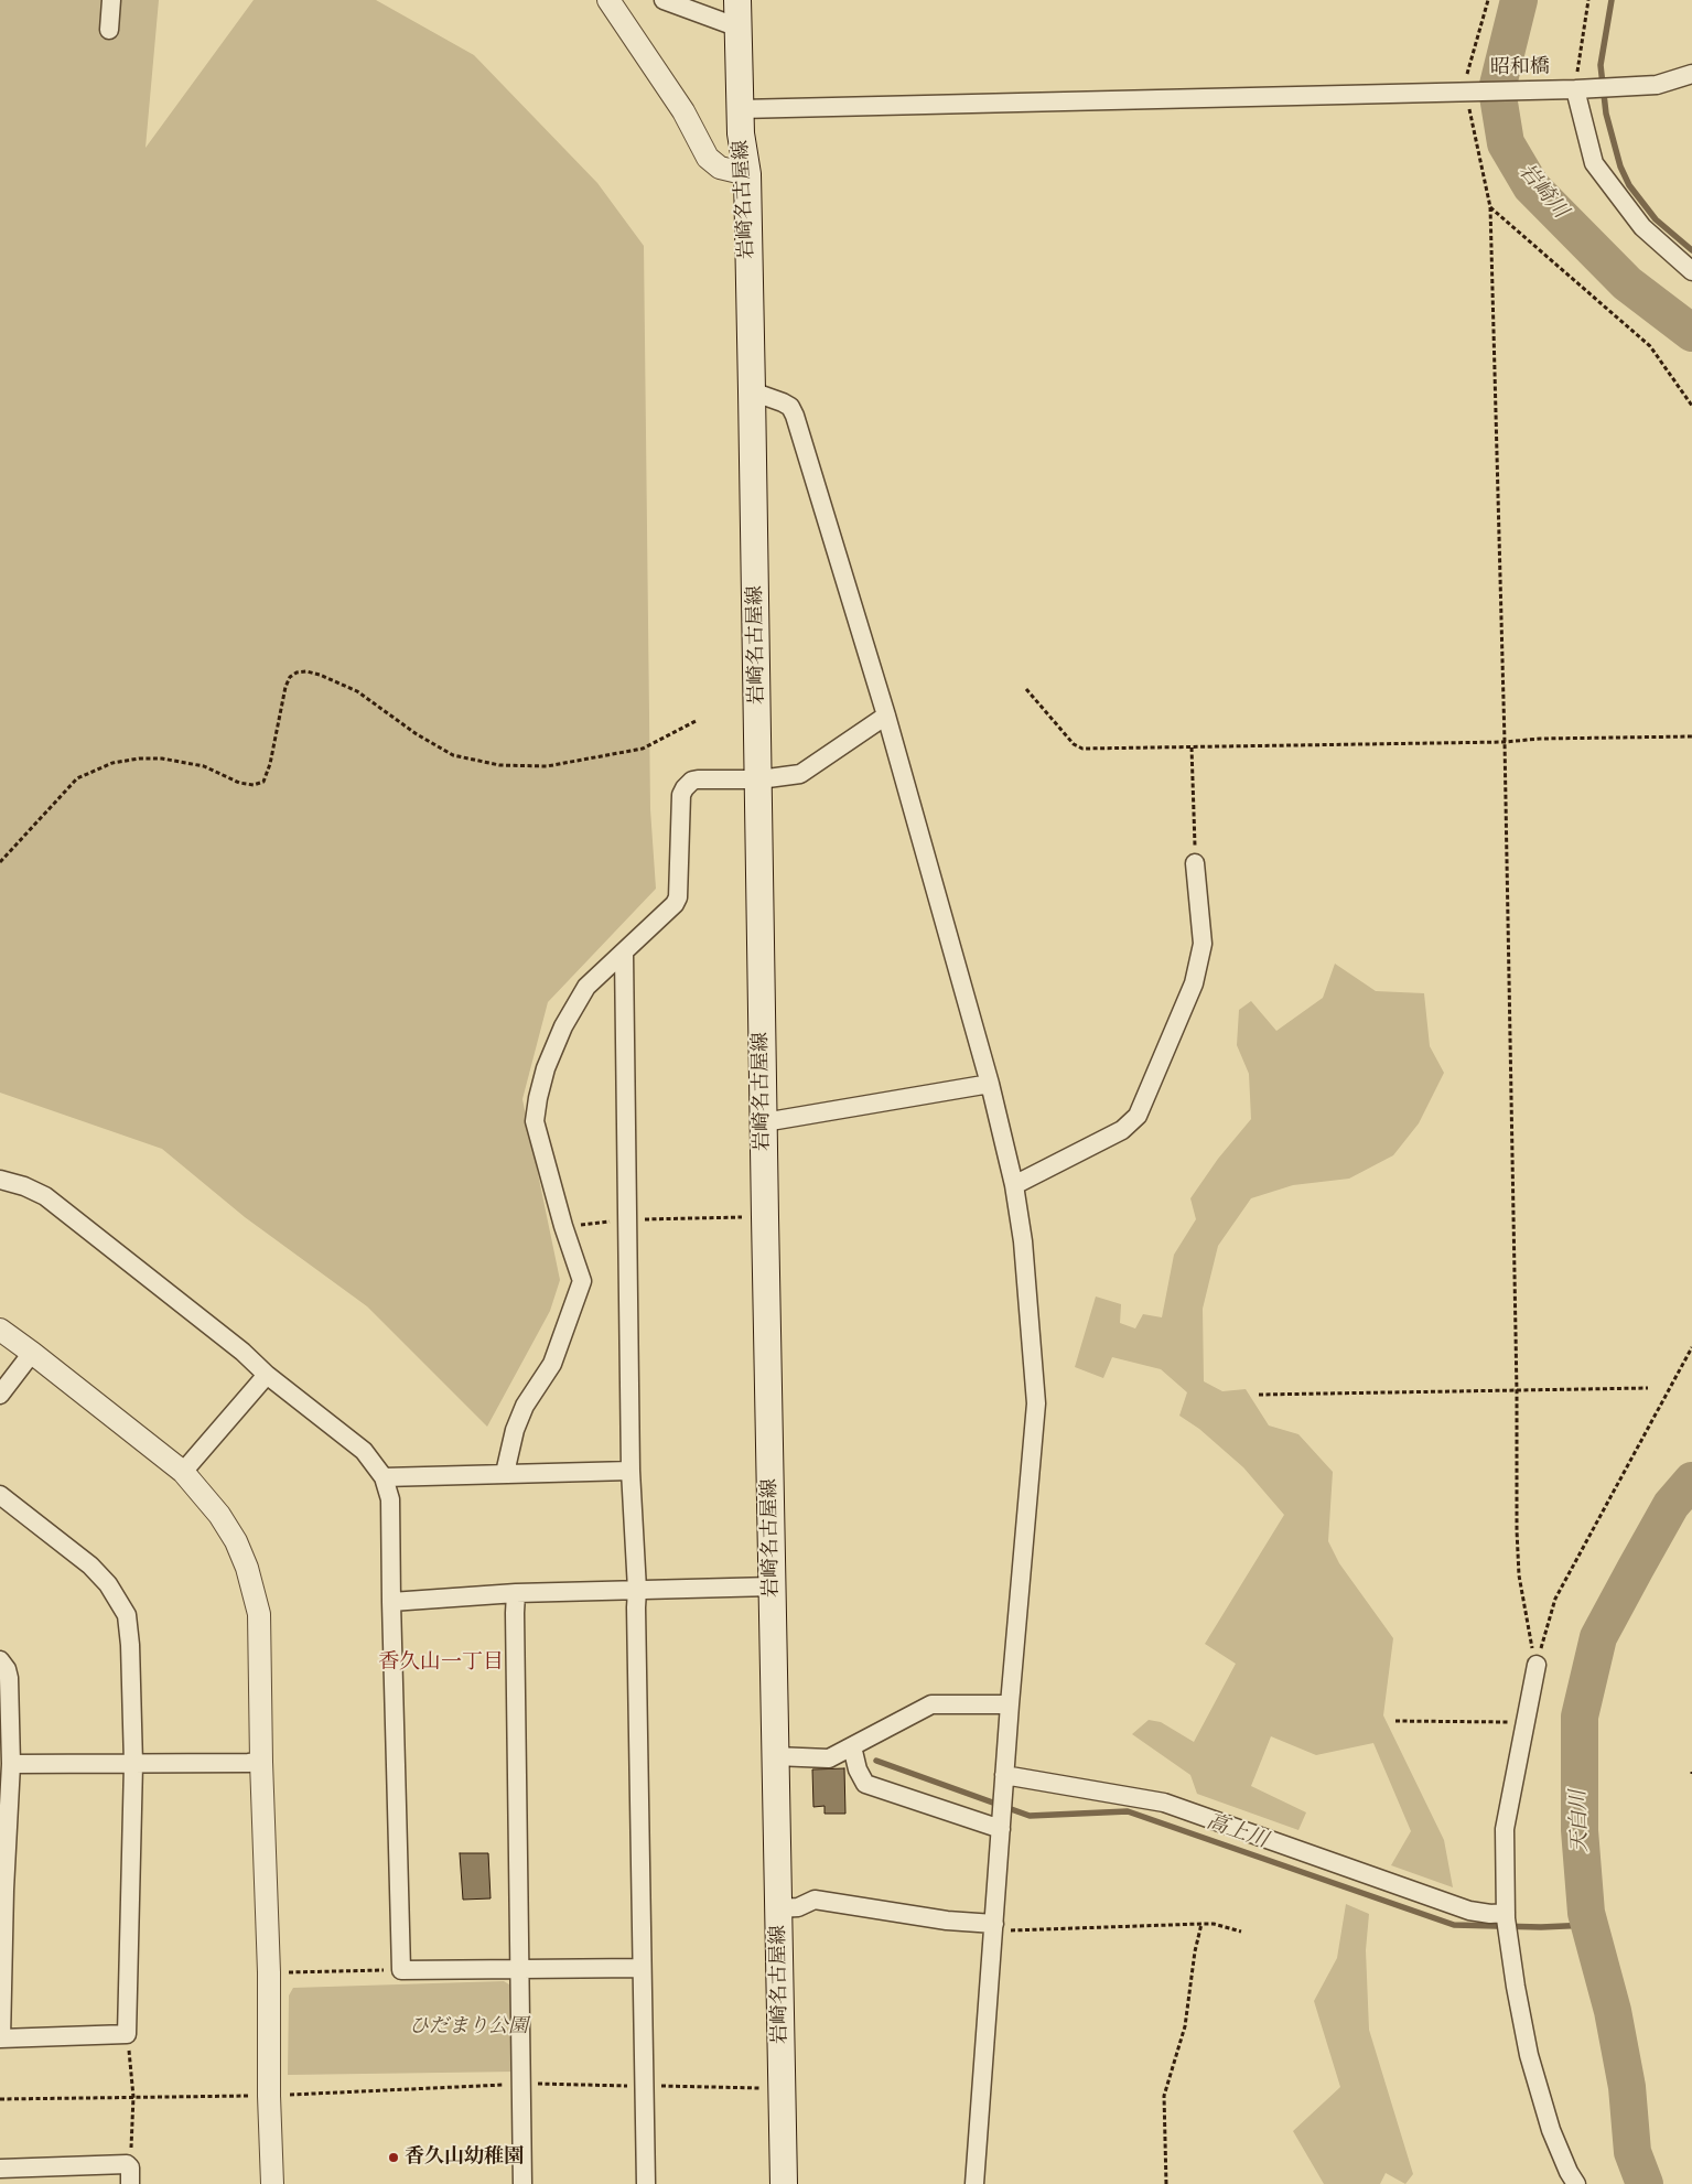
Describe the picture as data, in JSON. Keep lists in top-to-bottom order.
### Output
{
  "streets": {
    "main road": ["岩崎名古屋線"],
    "street": ["昭和橋"]
  },
  "crossings": [
    ["昭和橋", "岩崎名古屋線"]
  ],
  "districts": ["香久山一丁目"],
  "water": ["岩崎川", "天白川", "高上川"],
  "parks": ["ひだまり公園"],
  "places": ["香久山幼稚園"]
}
